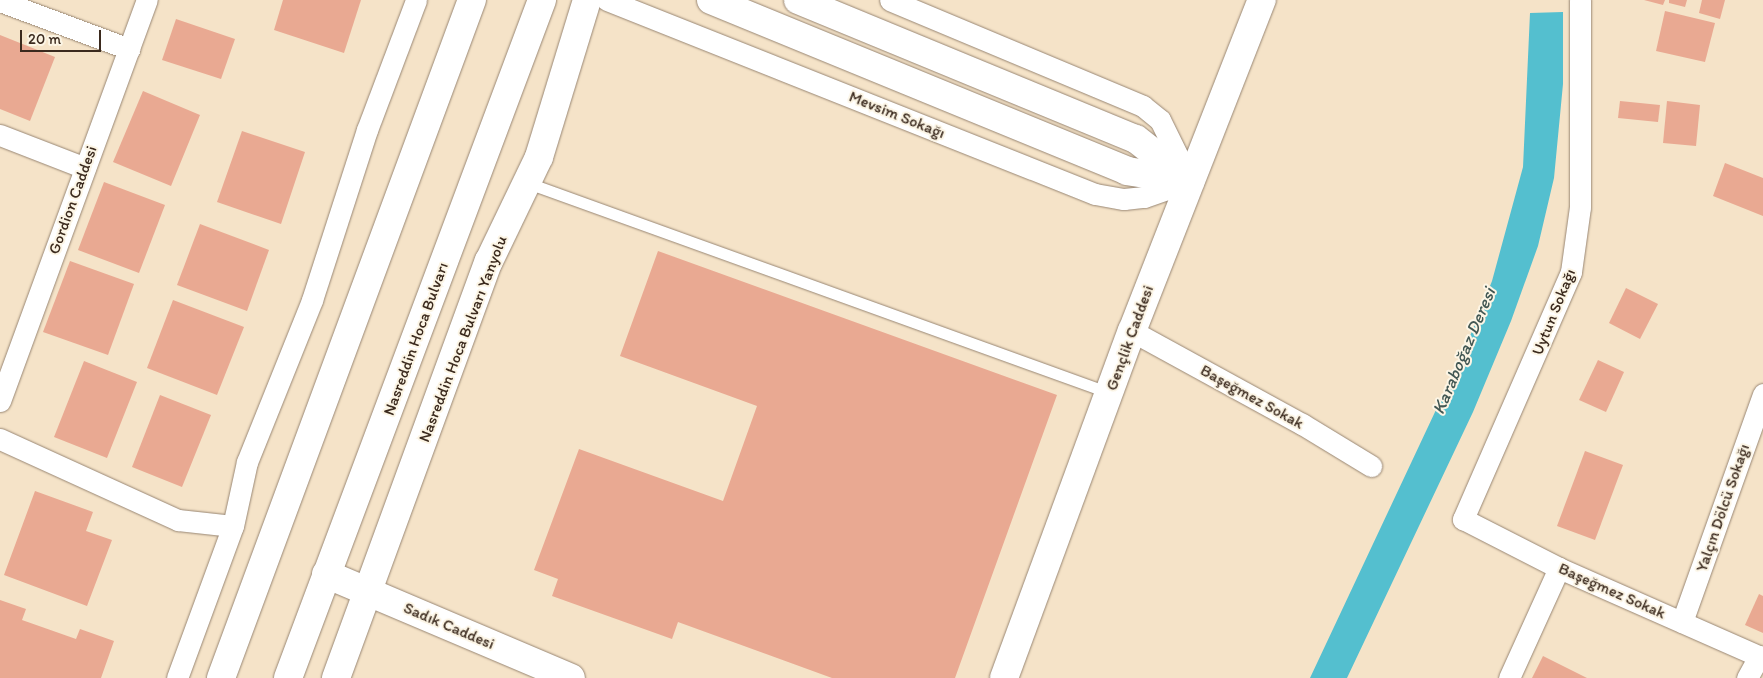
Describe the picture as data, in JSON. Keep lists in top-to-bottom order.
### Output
{
  "streets": {
    "main road": [
      "Gençlik Caddesi",
      "Nasreddin Hoca Bulvarı",
      "Nasreddin Hoca Bulvarı Yanyolu",
      "Sadık Caddesi"
    ],
    "street": [
      "Mevsim Sokağı",
      "Gordion Caddesi",
      "Uytun Sokağı",
      "Başeğmez Sokak",
      "Yalçın Dölcü Sokağı"
    ]
  },
  "crossings": [
    ["Mevsim Sokağı", "Gençlik Caddesi"],
    ["Uytun Sokağı", "Başeğmez Sokak"],
    ["Gençlik Caddesi", "Başeğmez Sokak"],
    ["Nasreddin Hoca Bulvarı", "Sadık Caddesi"],
    ["Nasreddin Hoca Bulvarı Yanyolu", "Sadık Caddesi"],
    ["Başeğmez Sokak", "Yalçın Dölcü Sokağı"]
  ],
  "water": ["Karaboğaz Deresi"],
  "scale_bar": "20 m"
}
